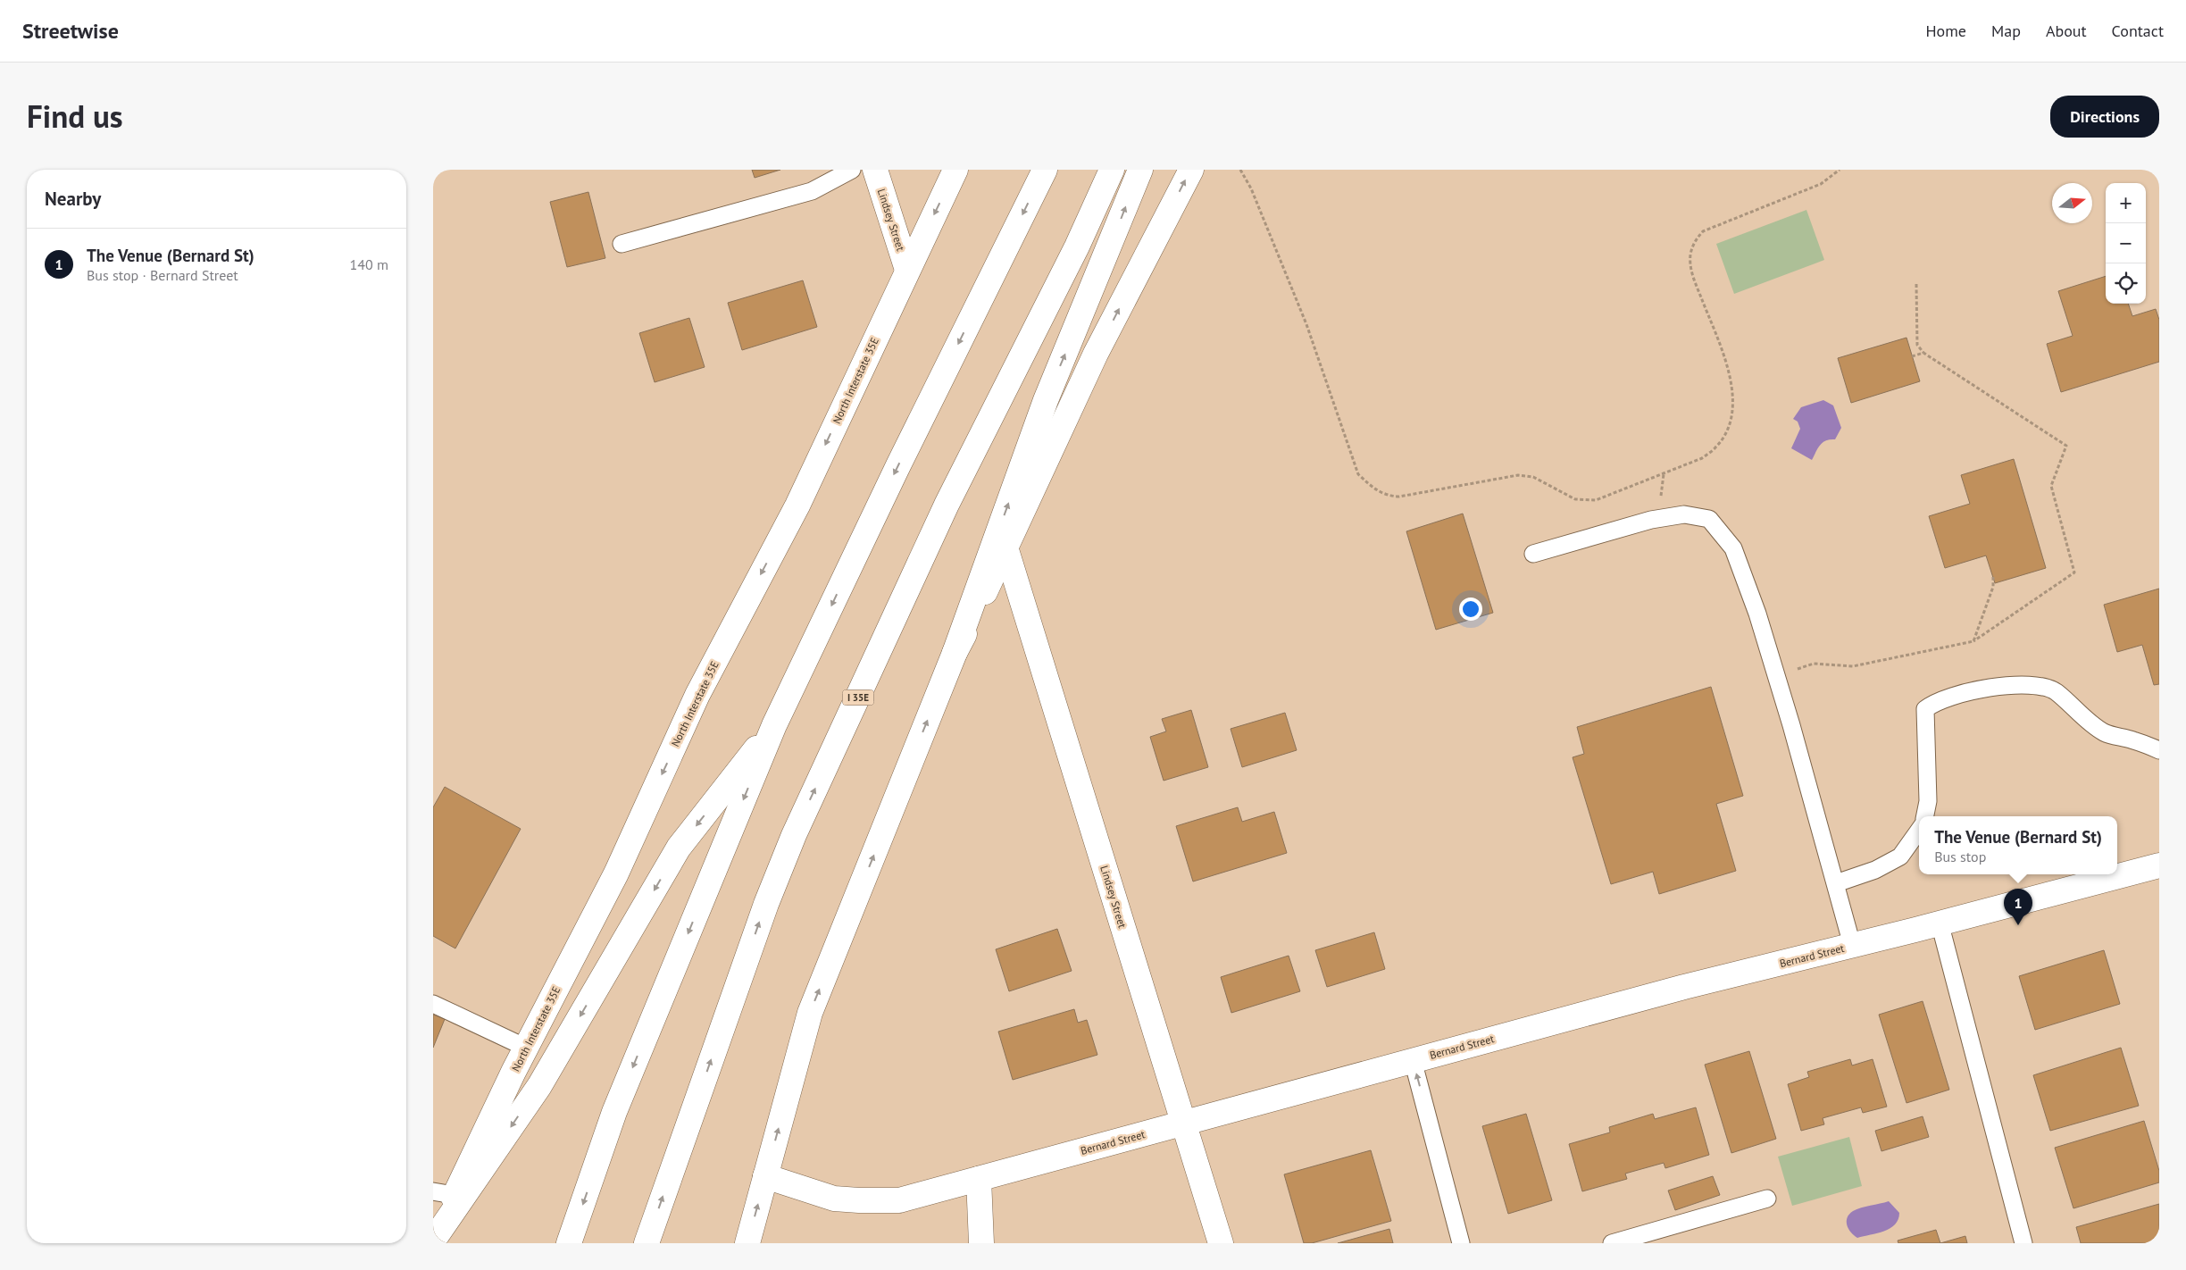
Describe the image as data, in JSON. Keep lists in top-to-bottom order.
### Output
{
  "streets": {
    "main road": [
      "Lindsey Street",
      "North Interstate 35E",
      "I 35E",
      "Bernard Street"
    ]
  },
  "crossings": [
    ["Lindsey Street", "North Interstate 35E"],
    ["Lindsey Street", "Bernard Street"]
  ],
  "north": "right",
  "page": {
    "header": "Streetwise",
    "nav": [
      "Home",
      "Map",
      "About",
      "Contact"
    ],
    "title": "Find us",
    "buttons": "Directions",
    "heading": "Nearby",
    "map_buttons": ["+", "−"],
    "list": [
      {
        "mark": "1",
        "name": "The Venue (Bernard St)",
        "note": "Bus stop · Bernard Street",
        "value": "140 m"
      }
    ],
    "popup": ["The Venue (Bernard St)", "Bus stop"],
    "pins": "1"
  }
}
